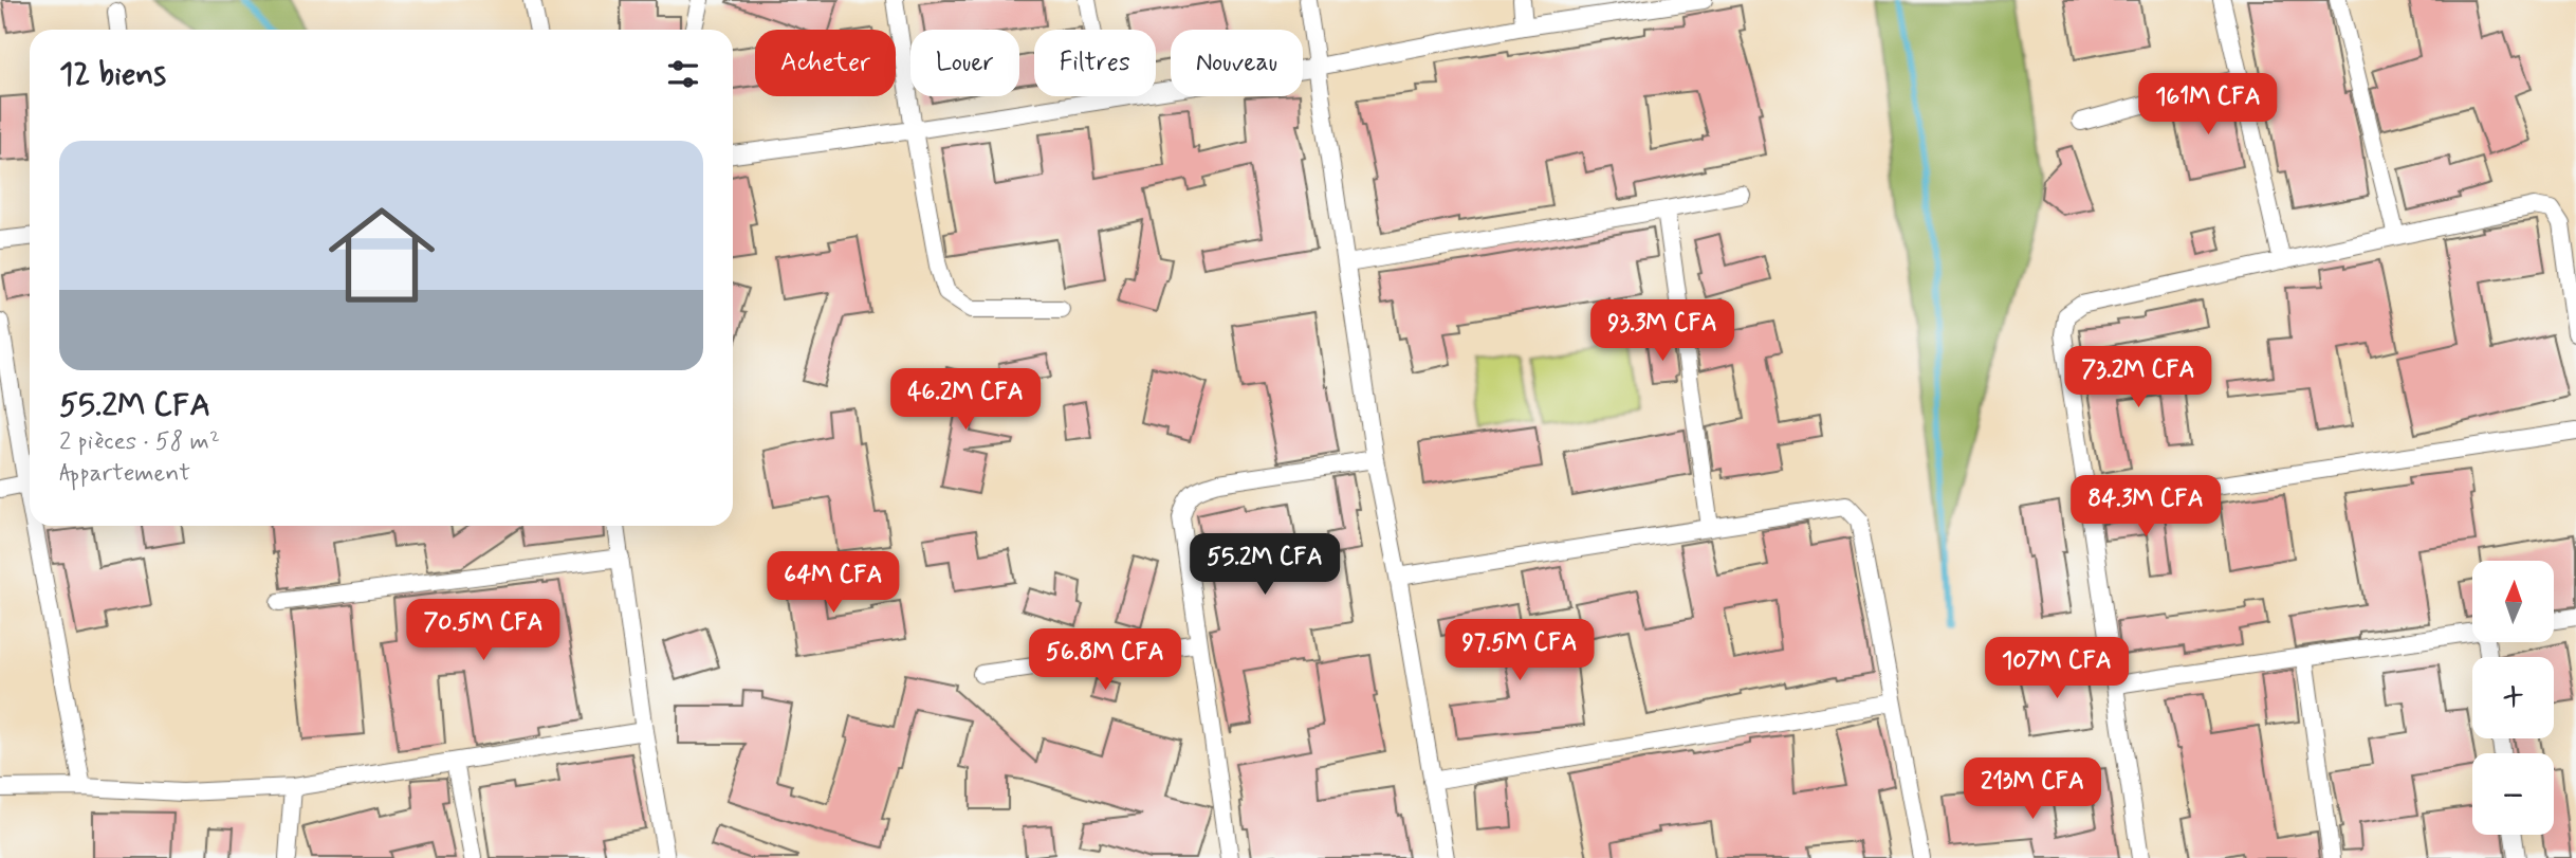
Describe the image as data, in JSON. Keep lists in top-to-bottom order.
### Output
{
  "north": "top",
  "page": {
    "chip": [
      "Acheter",
      "Louer",
      "Filtres",
      "Nouveau"
    ],
    "heading": "12 biens",
    "price": [
      "161M CFA",
      "93.3M CFA",
      "73.2M CFA",
      "46.2M CFA",
      "84.3M CFA",
      "55.2M CFA",
      "64M CFA",
      "70.5M CFA",
      "97.5M CFA",
      "56.8M CFA",
      "107M CFA",
      "213M CFA"
    ],
    "list": [
      {
        "name": "55.2M CFA",
        "note": "2 pièces · 58 m² · Appartement"
      }
    ],
    "map_buttons": ["+", "−"]
  }
}
